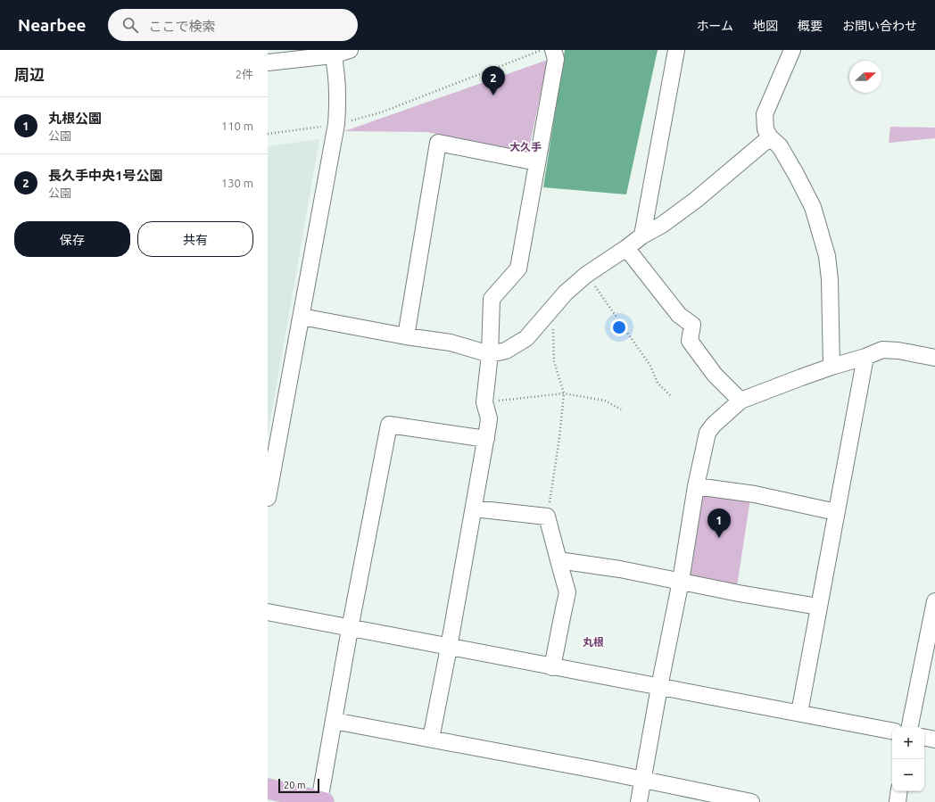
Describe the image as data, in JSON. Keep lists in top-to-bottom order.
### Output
{
  "districts": ["大久手", "丸根"],
  "scale_bar": "20 m",
  "north": "right",
  "page": {
    "header": "Nearbee",
    "search": "ここで検索",
    "nav": [
      "ホーム",
      "地図",
      "概要",
      "お問い合わせ"
    ],
    "heading": ["周辺", "2件"],
    "pins": ["2", "1"],
    "list": [
      {
        "mark": "1",
        "name": "丸根公園",
        "note": "公園",
        "value": "110 m"
      },
      {
        "mark": "2",
        "name": "長久手中央1号公園",
        "note": "公園",
        "value": "130 m"
      }
    ],
    "buttons": ["保存", "共有"],
    "map_buttons": ["+", "−"],
    "scale": "20 m"
  }
}
